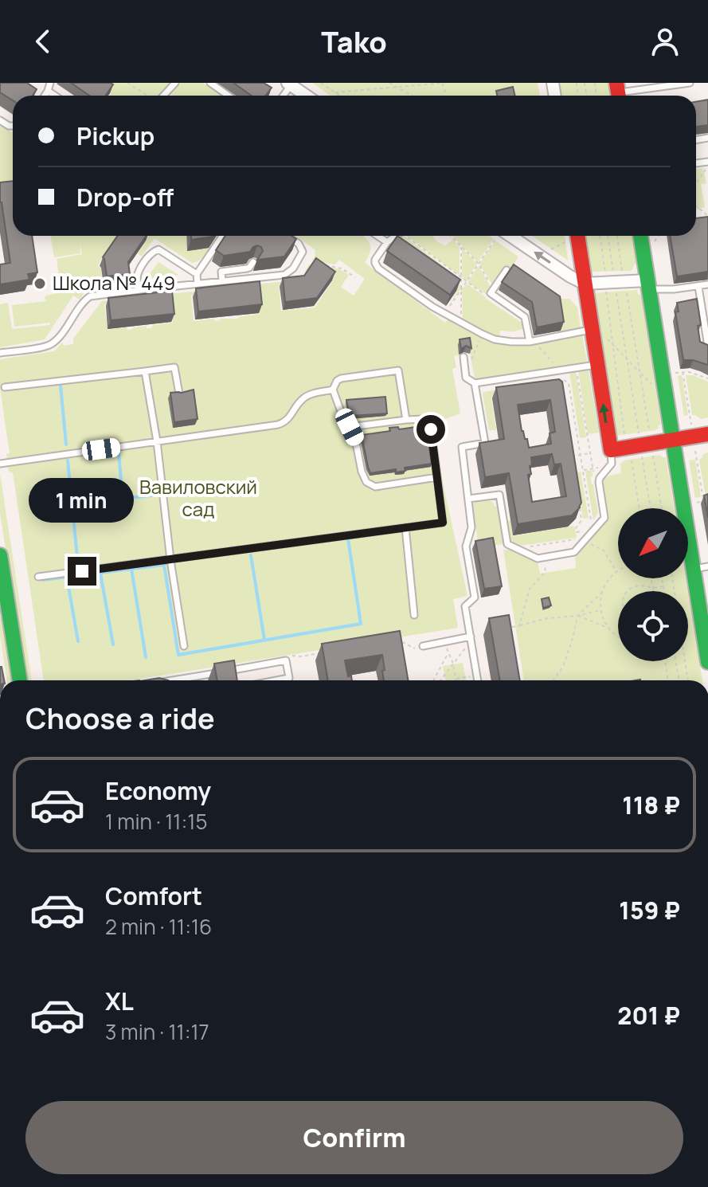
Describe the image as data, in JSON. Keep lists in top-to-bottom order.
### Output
{
  "parks": ["Вавиловский сад"],
  "places": ["Школа № 449"],
  "north": "bottom left",
  "page": {
    "header": "Tako",
    "banner": ["Pickup", "Drop-off"],
    "bubble": "1 min",
    "heading": "Choose a ride",
    "list": [
      {
        "name": "Economy",
        "note": "1 min · 11:15",
        "value": "118 ₽"
      },
      {
        "name": "Comfort",
        "note": "2 min · 11:16",
        "value": "159 ₽"
      },
      {
        "name": "XL",
        "note": "3 min · 11:17",
        "value": "201 ₽"
      }
    ],
    "buttons": "Confirm"
  }
}
